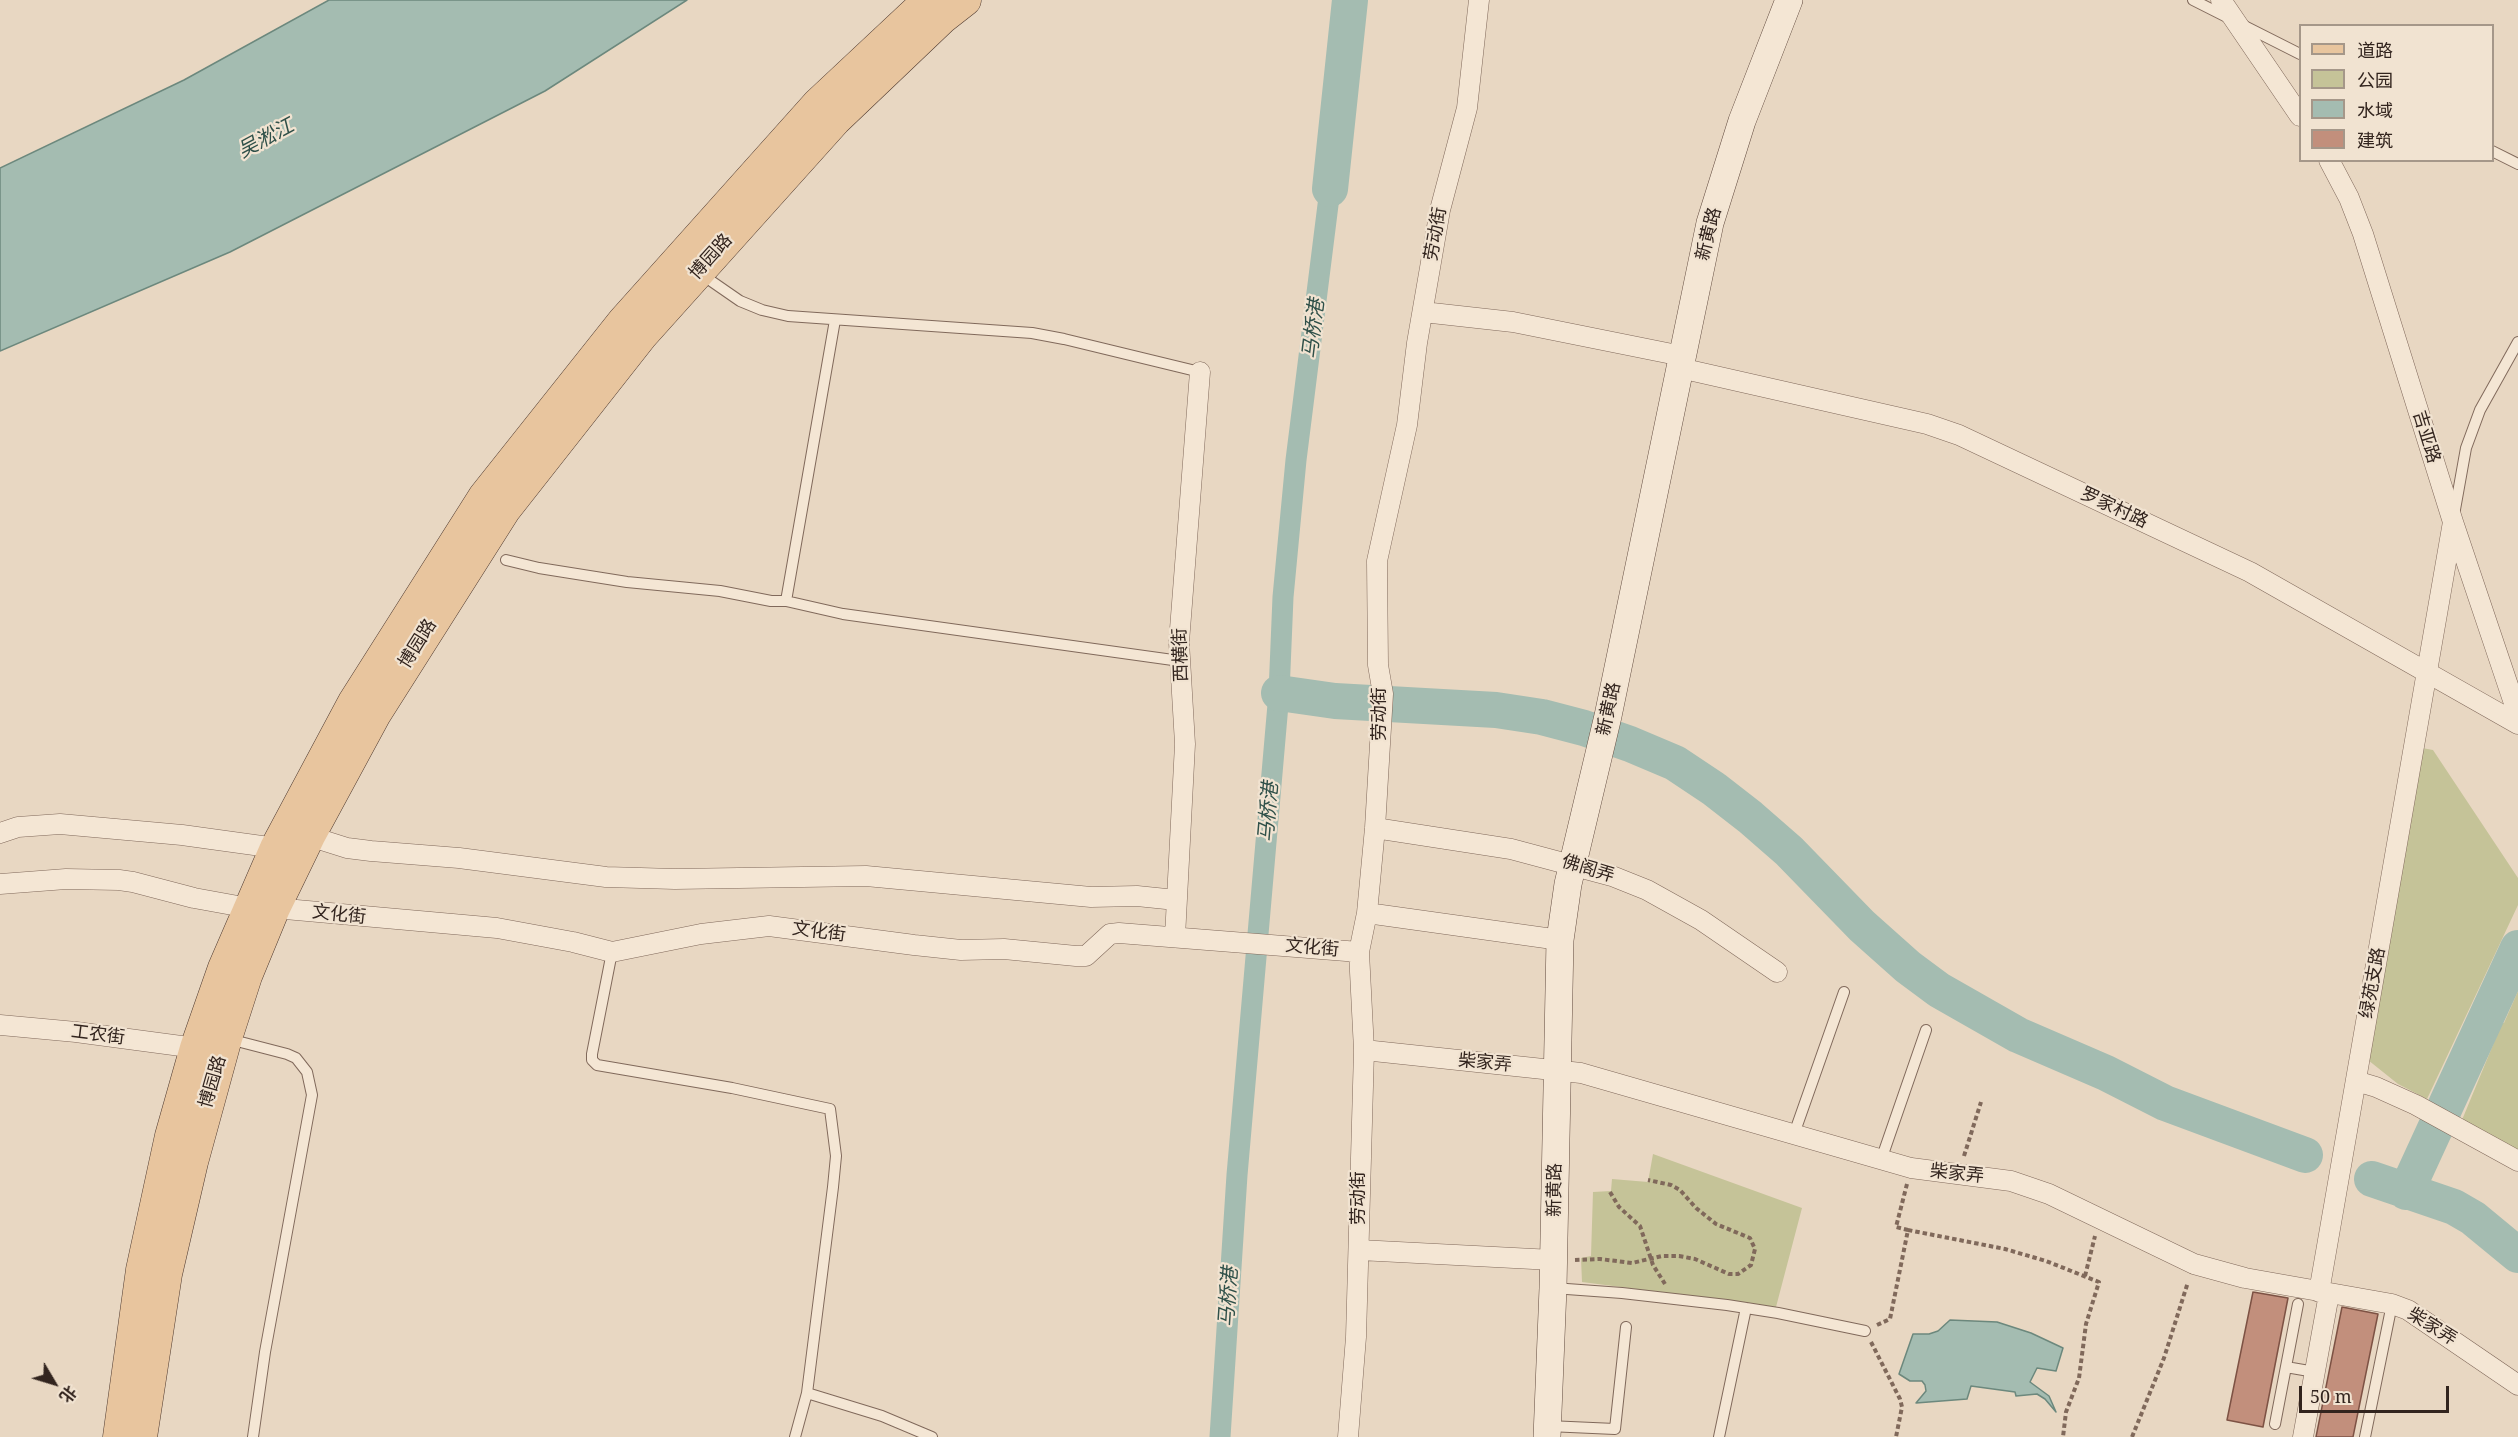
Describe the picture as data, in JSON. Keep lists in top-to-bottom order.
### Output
{
  "streets": {
    "main road": ["博园路"],
    "street": [
      "劳动街",
      "新黄路",
      "吉亚路",
      "罗家村路",
      "西横街",
      "佛阁弄",
      "文化街",
      "绿苑支路",
      "工农街",
      "柴家弄"
    ]
  },
  "crossings": [
    ["劳动街", "罗家村路"],
    ["劳动街", "佛阁弄"],
    ["劳动街", "文化街"],
    ["劳动街", "柴家弄"],
    ["新黄路", "罗家村路"],
    ["新黄路", "佛阁弄"],
    ["新黄路", "柴家弄"],
    ["博园路", "文化街"],
    ["博园路", "工农街"],
    ["吉亚路", "绿苑支路"],
    ["罗家村路", "绿苑支路"],
    ["西横街", "文化街"],
    ["绿苑支路", "柴家弄"]
  ],
  "water": ["吴淞江", "马桥港"],
  "legend": [
    "道路",
    "公园",
    "水域",
    "建筑"
  ],
  "scale_bar": "50 m",
  "north": "bottom right"
}
